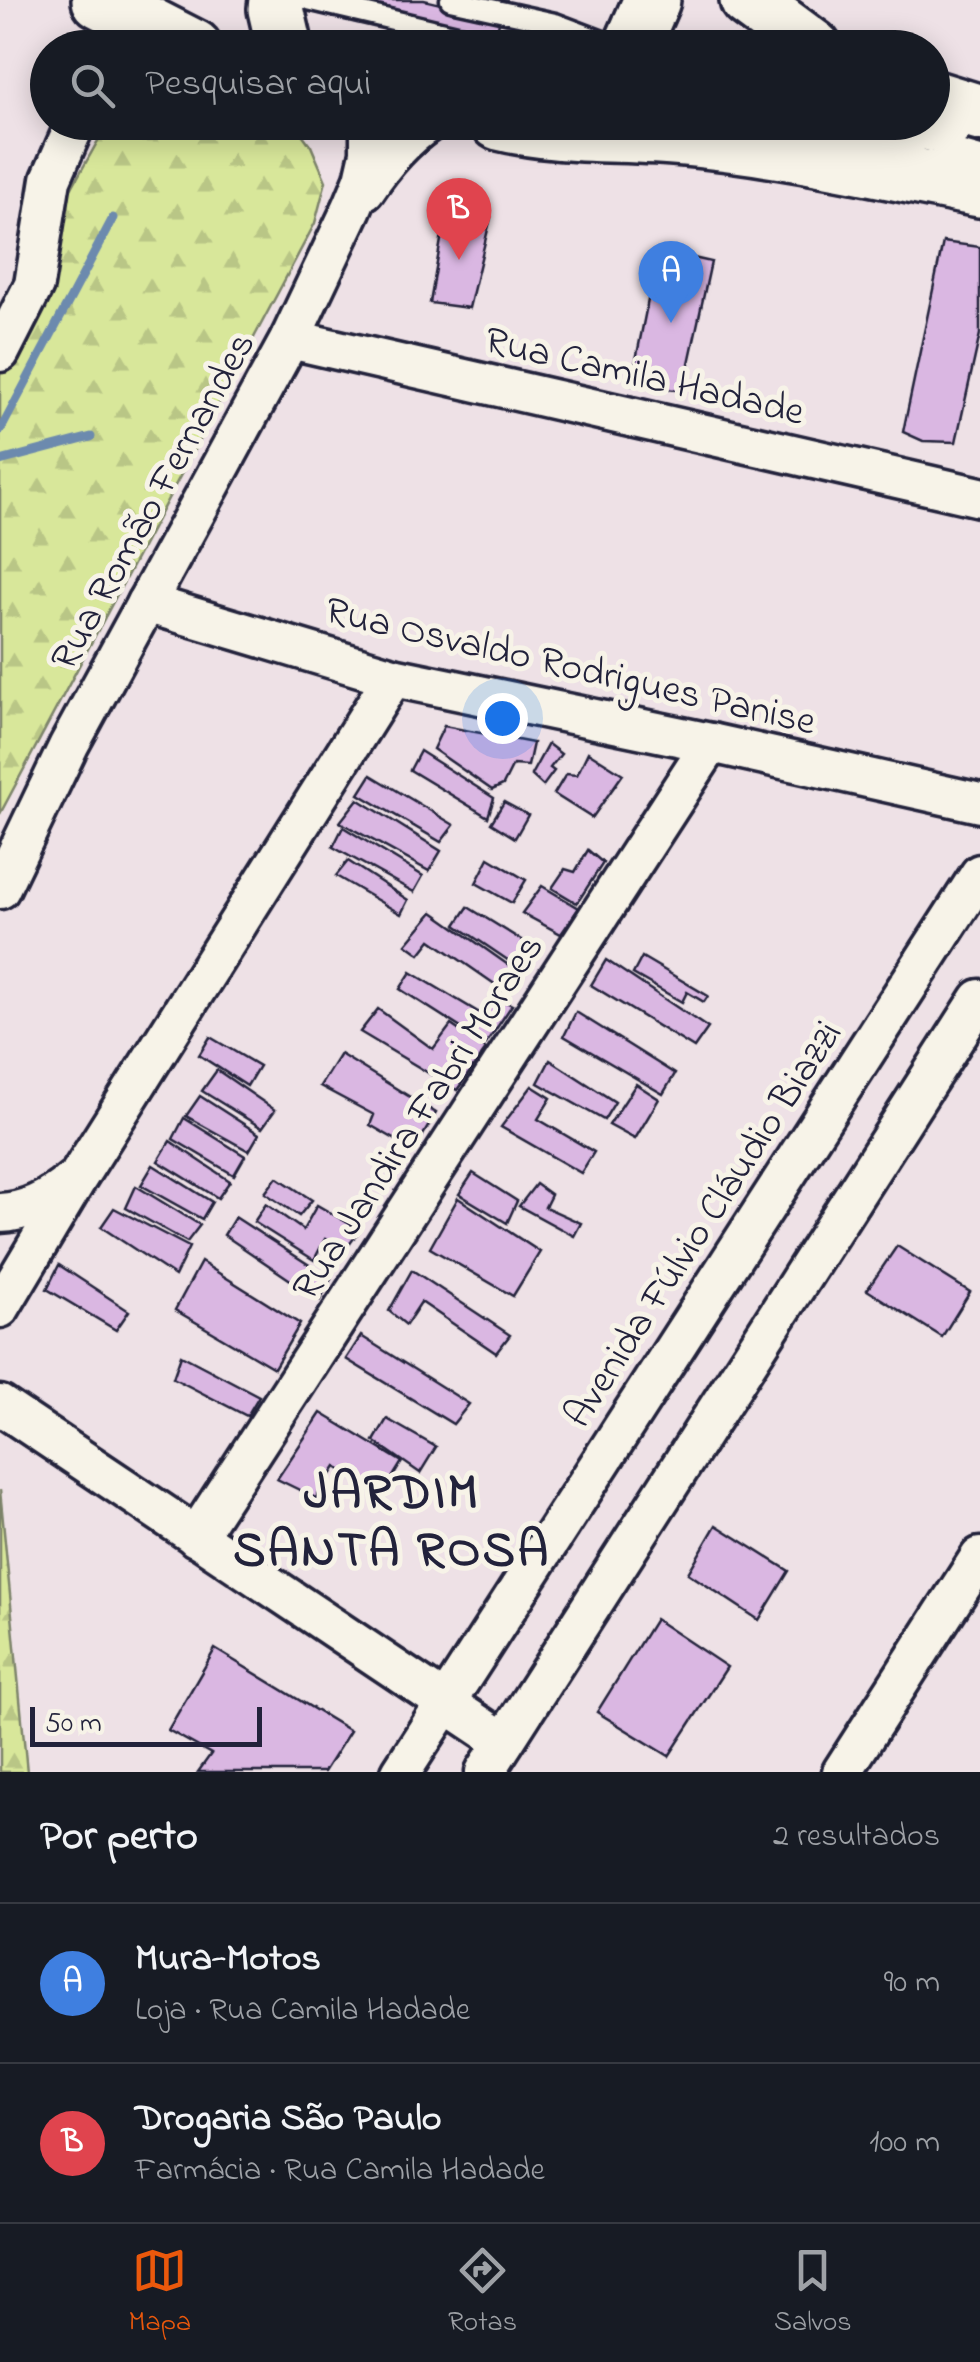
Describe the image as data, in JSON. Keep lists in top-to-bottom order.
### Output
{
  "streets": {
    "street": [
      "Rua Camila Hadade",
      "Rua Romão Fernandes",
      "Rua Osvaldo Rodrigues Panise",
      "Rua Jandira Fabri Moraes",
      "Avenida Fúlvio Cláudio Biazzi"
    ]
  },
  "crossings": [
    ["Rua Camila Hadade", "Rua Romão Fernandes"],
    ["Rua Romão Fernandes", "Rua Osvaldo Rodrigues Panise"],
    ["Rua Osvaldo Rodrigues Panise", "Rua Jandira Fabri Moraes"]
  ],
  "districts": ["JARDIM SANTA ROSA"],
  "scale_bar": "50 m",
  "page": {
    "search": "Pesquisar aqui",
    "pins": ["B", "A"],
    "scale": "50 m",
    "heading": ["Por perto", "2 resultados"],
    "list": [
      {
        "mark": "A",
        "name": "Mura-Motos",
        "note": "Loja · Rua Camila Hadade",
        "value": "90 m"
      },
      {
        "mark": "B",
        "name": "Drogaria São Paulo",
        "note": "Farmácia · Rua Camila Hadade",
        "value": "100 m"
      }
    ],
    "nav": ["Mapa", "Rotas", "Salvos"]
  }
}
